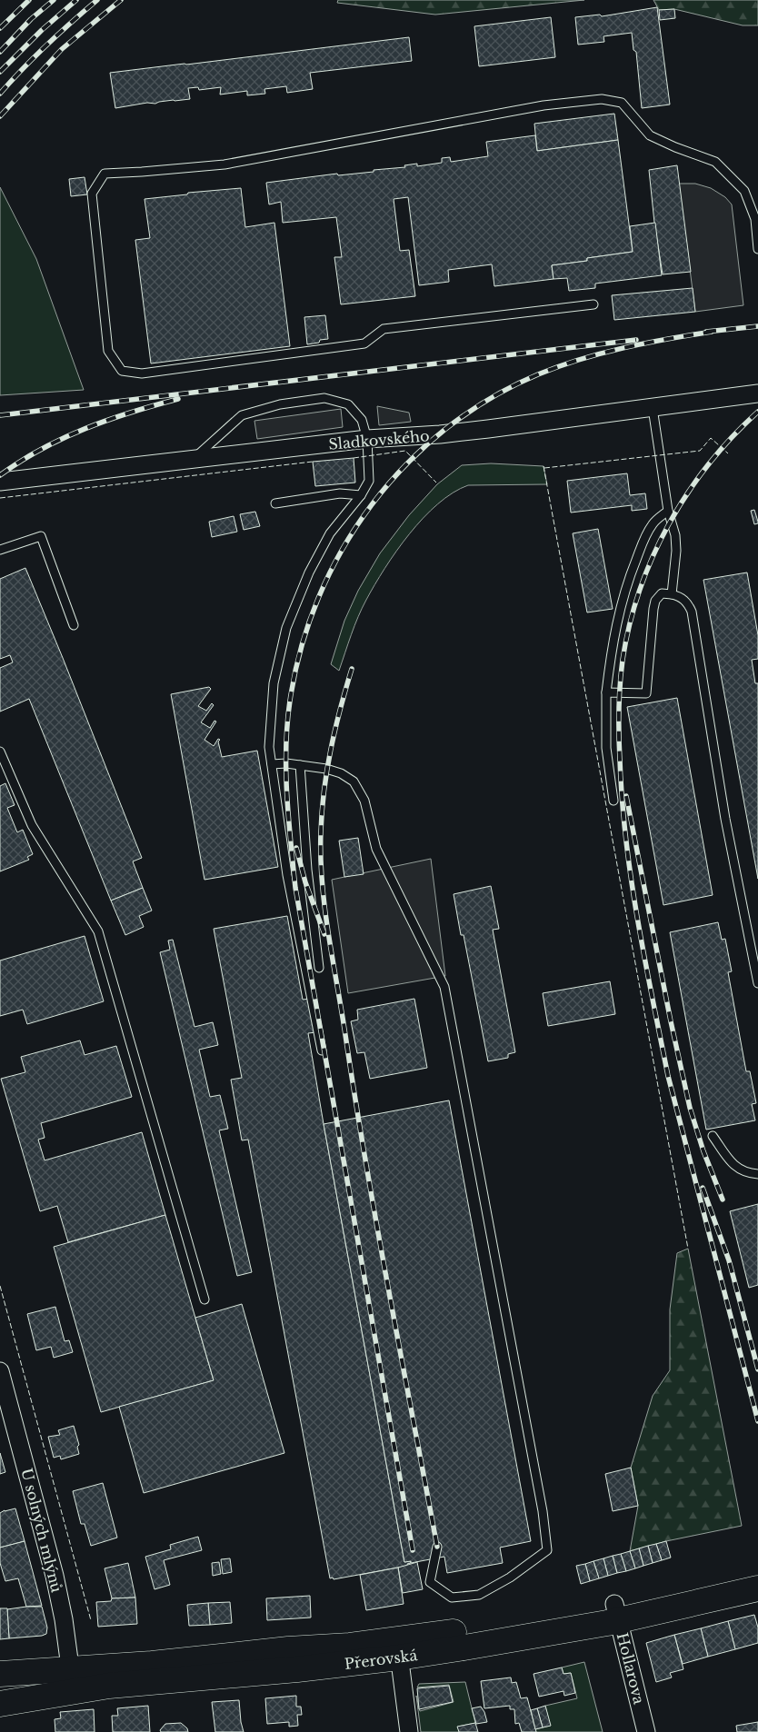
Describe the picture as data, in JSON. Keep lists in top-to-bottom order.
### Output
{
  "streets": {
    "main road": ["Přerovská"],
    "street": ["Sladkovského", "U solných mlýnů", "Hollarova"]
  },
  "crossings": [
    ["U solných mlýnů", "Přerovská"],
    ["Přerovská", "Hollarova"]
  ]
}
